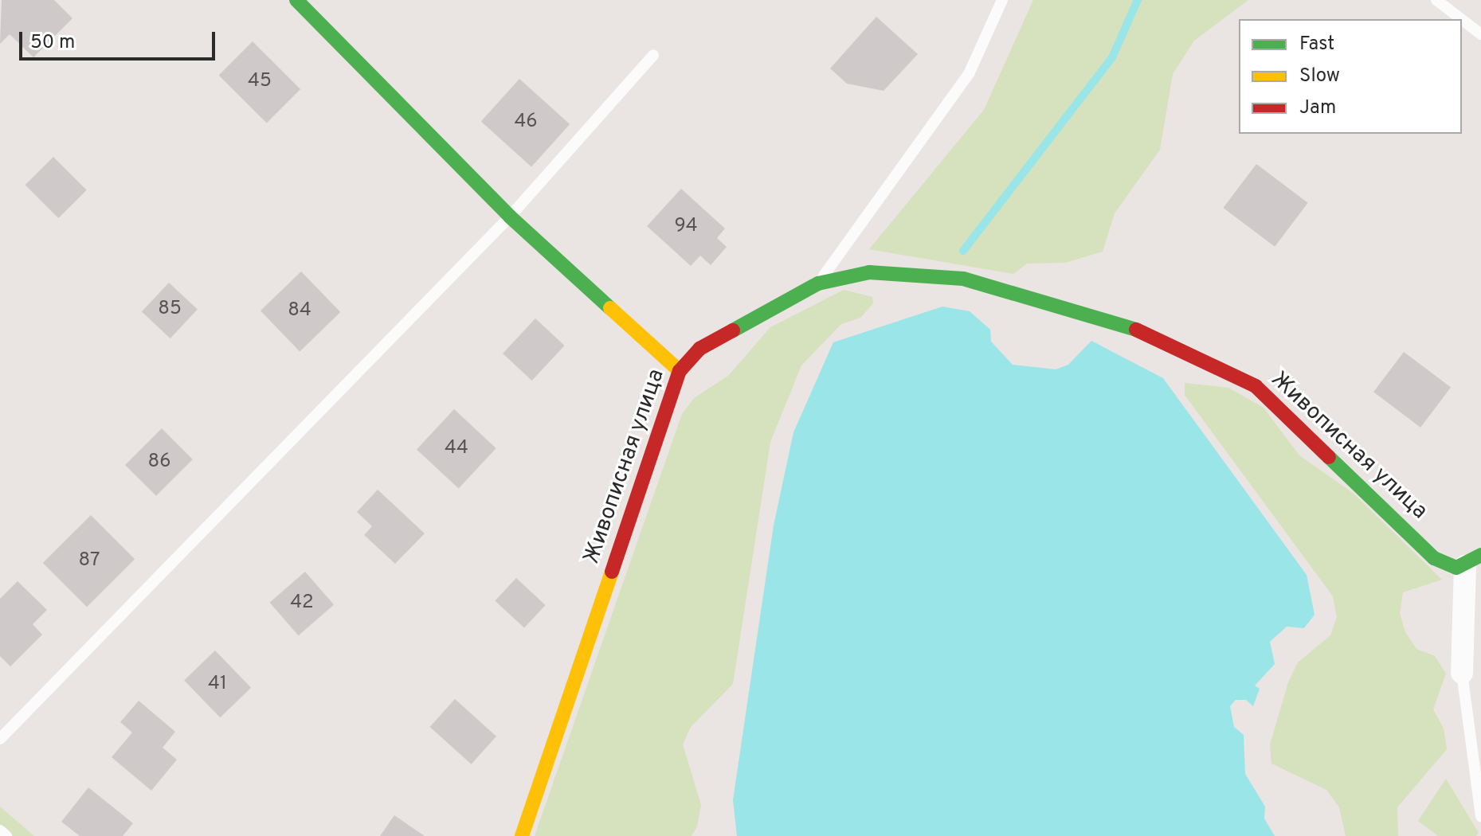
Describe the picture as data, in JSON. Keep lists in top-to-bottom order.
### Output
{
  "streets": {
    "street": ["Живописная улица"]
  },
  "house_numbers": [
    "45",
    "46",
    "94",
    "85",
    "84",
    "44",
    "86",
    "87",
    "42",
    "41"
  ],
  "legend": ["Fast", "Slow", "Jam"],
  "scale_bar": "50 m"
}
